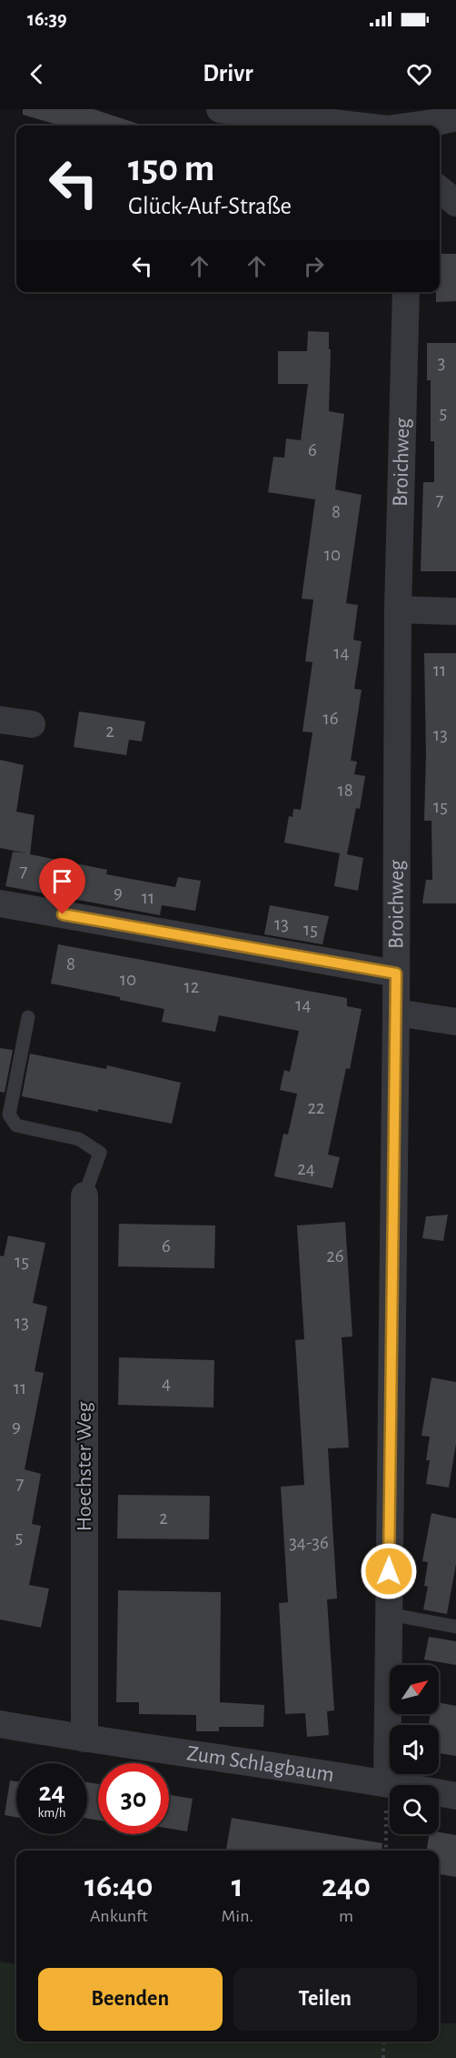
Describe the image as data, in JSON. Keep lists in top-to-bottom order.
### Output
{
  "streets": {
    "street": ["Broichweg", "Hoechster Weg", "Zum Schlagbaum"]
  },
  "crossings": [
    ["Broichweg", "Zum Schlagbaum"],
    ["Hoechster Weg", "Zum Schlagbaum"]
  ],
  "house_numbers": [
    "3",
    "5",
    "6",
    "7",
    "8",
    "10",
    "14",
    "11",
    "16",
    "2",
    "13",
    "18",
    "15",
    "7",
    "9",
    "11",
    "13",
    "15",
    "8",
    "10",
    "12",
    "14",
    "22",
    "24",
    "6",
    "26",
    "15",
    "13",
    "4",
    "11",
    "9",
    "7",
    "2",
    "5",
    "34-36"
  ],
  "north": "top right",
  "page": {
    "status": "16:39",
    "header": "Drivr",
    "turn": ["150 m", "Glück-Auf-Straße"],
    "speed": "24 km/h",
    "limit": "30",
    "eta": [
      "16:40",
      "Ankunft",
      "1",
      "Min.",
      "240",
      "m"
    ],
    "buttons": ["Beenden", "Teilen"]
  }
}
